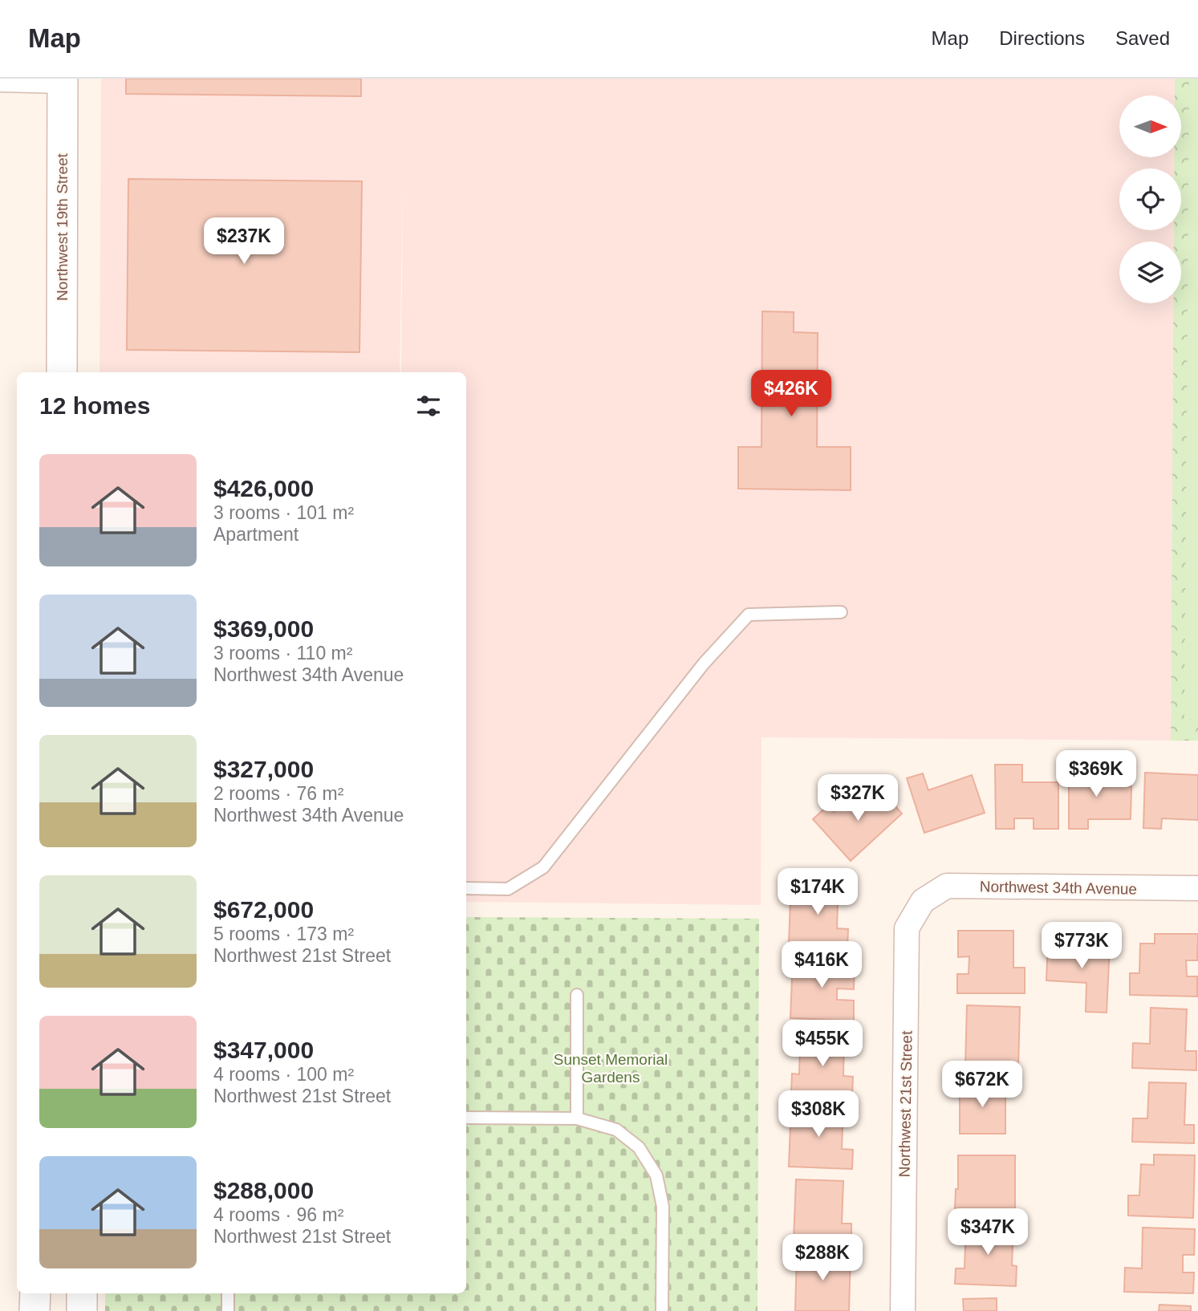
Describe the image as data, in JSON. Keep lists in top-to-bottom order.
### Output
{
  "streets": {
    "street": ["Northwest 19th Street", "Northwest 34th Avenue", "Northwest 21st Street"]
  },
  "crossings": [
    ["Northwest 34th Avenue", "Northwest 21st Street"]
  ],
  "parks": ["Sunset Memorial Gardens"],
  "north": "right",
  "page": {
    "header": "Map",
    "nav": ["Map", "Directions", "Saved"],
    "price": [
      "$237K",
      "$426K",
      "$369K",
      "$327K",
      "$174K",
      "$773K",
      "$416K",
      "$455K",
      "$672K",
      "$308K",
      "$347K",
      "$288K"
    ],
    "heading": "12 homes",
    "list": [
      {
        "name": "$426,000",
        "note": "3 rooms · 101 m² · Apartment"
      },
      {
        "name": "$369,000",
        "note": "3 rooms · 110 m² · Northwest 34th Avenue"
      },
      {
        "name": "$327,000",
        "note": "2 rooms · 76 m² · Northwest 34th Avenue"
      },
      {
        "name": "$672,000",
        "note": "5 rooms · 173 m² · Northwest 21st Street"
      },
      {
        "name": "$347,000",
        "note": "4 rooms · 100 m² · Northwest 21st Street"
      },
      {
        "name": "$288,000",
        "note": "4 rooms · 96 m² · Northwest 21st Street"
      }
    ]
  }
}
